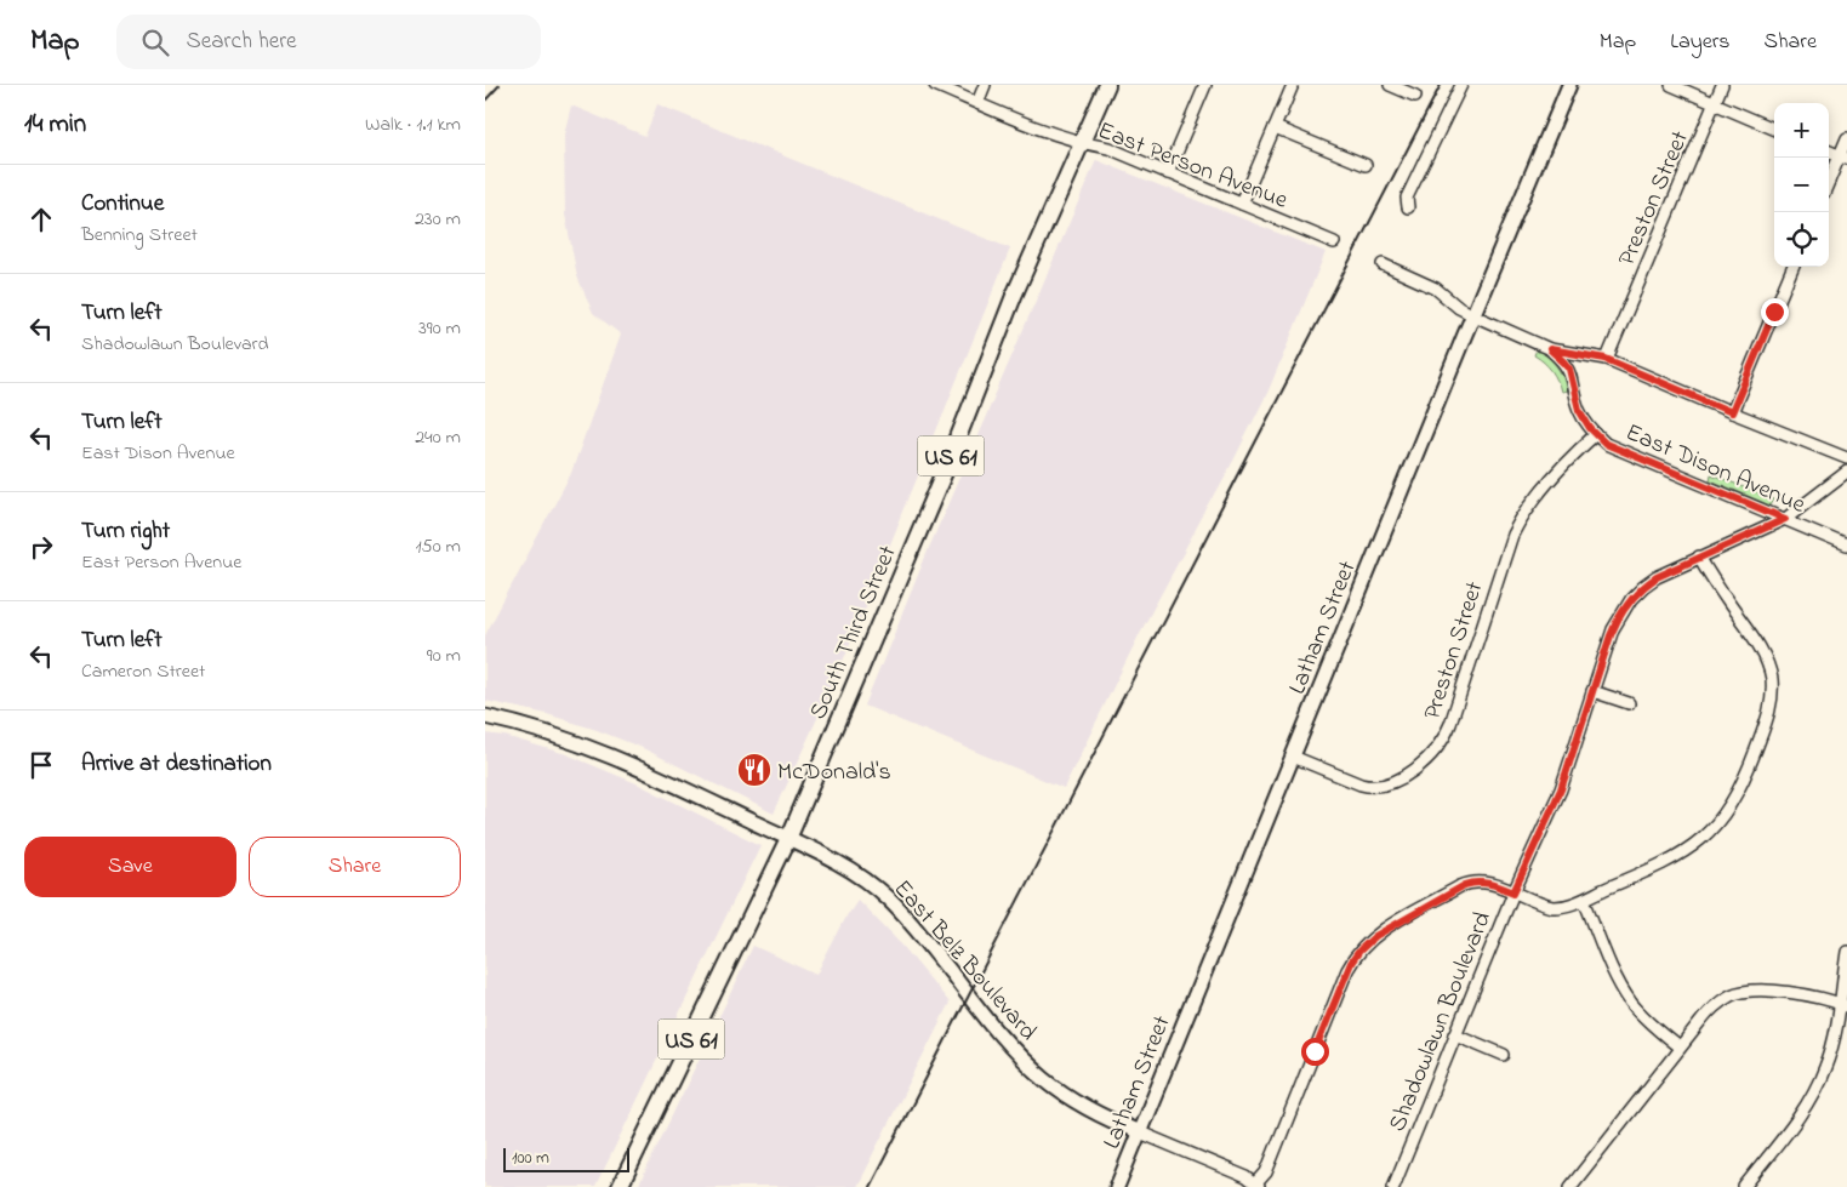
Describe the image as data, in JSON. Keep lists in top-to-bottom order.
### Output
{
  "streets": {
    "main road": ["US 61", "South Third Street"],
    "street": [
      "East Person Avenue",
      "Preston Street",
      "East Dison Avenue",
      "Latham Street",
      "East Belz Boulevard",
      "Shadowlawn Boulevard"
    ]
  },
  "crossings": [
    ["East Person Avenue", "South Third Street"],
    ["Preston Street", "East Dison Avenue"],
    ["Preston Street", "Latham Street"],
    ["East Dison Avenue", "Shadowlawn Boulevard"],
    ["Latham Street", "East Belz Boulevard"],
    ["South Third Street", "East Belz Boulevard"]
  ],
  "places": {
    "restaurant": ["McDonald's"]
  },
  "scale_bar": "100 m",
  "page": {
    "header": "Map",
    "search": "Search here",
    "nav": ["Map", "Layers", "Share"],
    "heading": ["14 min", "Walk · 1.1 km"],
    "map_buttons": ["+", "−"],
    "list": [
      ["Continue", "Benning Street", "230 m"],
      ["Turn left", "Shadowlawn Boulevard", "390 m"],
      ["Turn left", "East Dison Avenue", "240 m"],
      ["Turn right", "East Person Avenue", "150 m"],
      ["Turn left", "Cameron Street", "90 m"],
      "Arrive at destination"
    ],
    "buttons": ["Save", "Share"],
    "scale": "100 m"
  }
}
